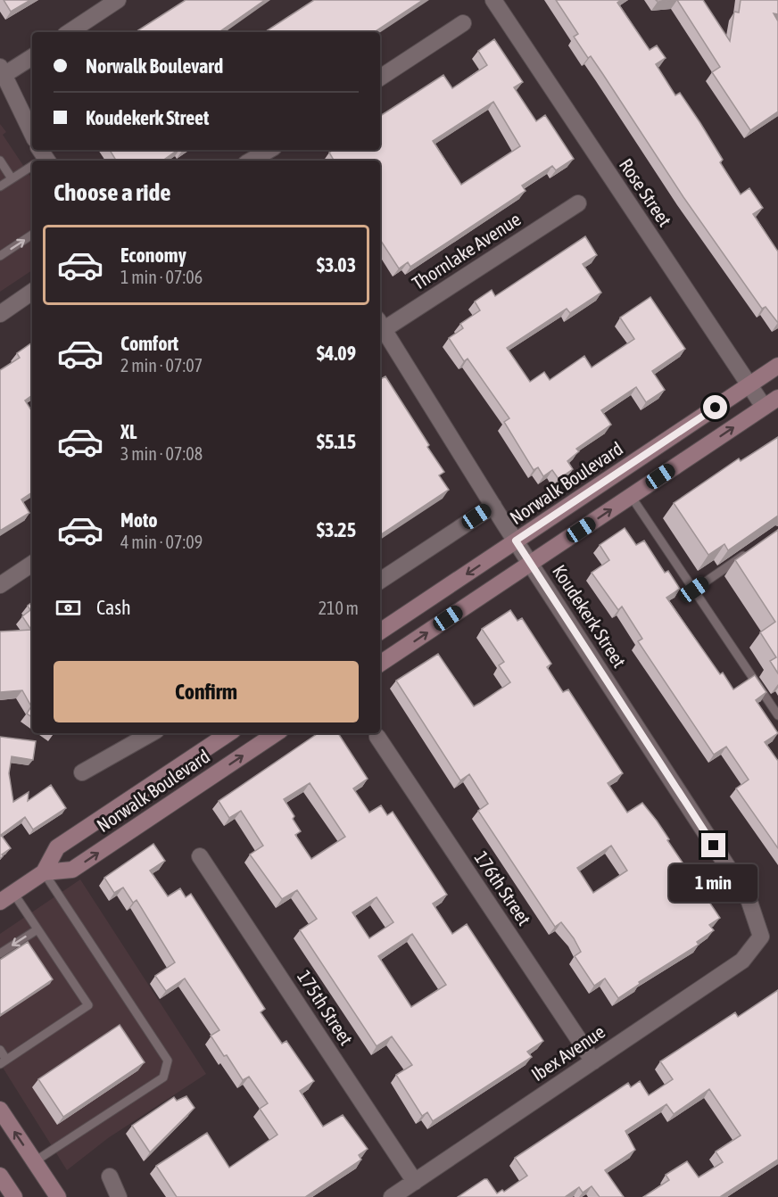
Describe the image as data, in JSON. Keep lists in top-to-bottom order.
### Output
{
  "streets": {
    "main road": ["Norwalk Boulevard"],
    "street": [
      "Rose Street",
      "Thornlake Avenue",
      "Koudekerk Street",
      "176th Street",
      "175th Street",
      "Ibex Avenue"
    ]
  },
  "crossings": [
    ["Rose Street", "Norwalk Boulevard"],
    ["Norwalk Boulevard", "Koudekerk Street"],
    ["Koudekerk Street", "Ibex Avenue"],
    ["176th Street", "Ibex Avenue"],
    ["175th Street", "Ibex Avenue"]
  ],
  "page": {
    "banner": ["Norwalk Boulevard", "Koudekerk Street"],
    "heading": "Choose a ride",
    "list": [
      {
        "name": "Economy",
        "note": "1 min · 07:06",
        "value": "$3.03"
      },
      {
        "name": "Comfort",
        "note": "2 min · 07:07",
        "value": "$4.09"
      },
      {
        "name": "XL",
        "note": "3 min · 07:08",
        "value": "$5.15"
      },
      {
        "name": "Moto",
        "note": "4 min · 07:09",
        "value": "$3.25"
      }
    ],
    "pay": ["Cash", "210 m"],
    "buttons": "Confirm",
    "bubble": "1 min"
  }
}
